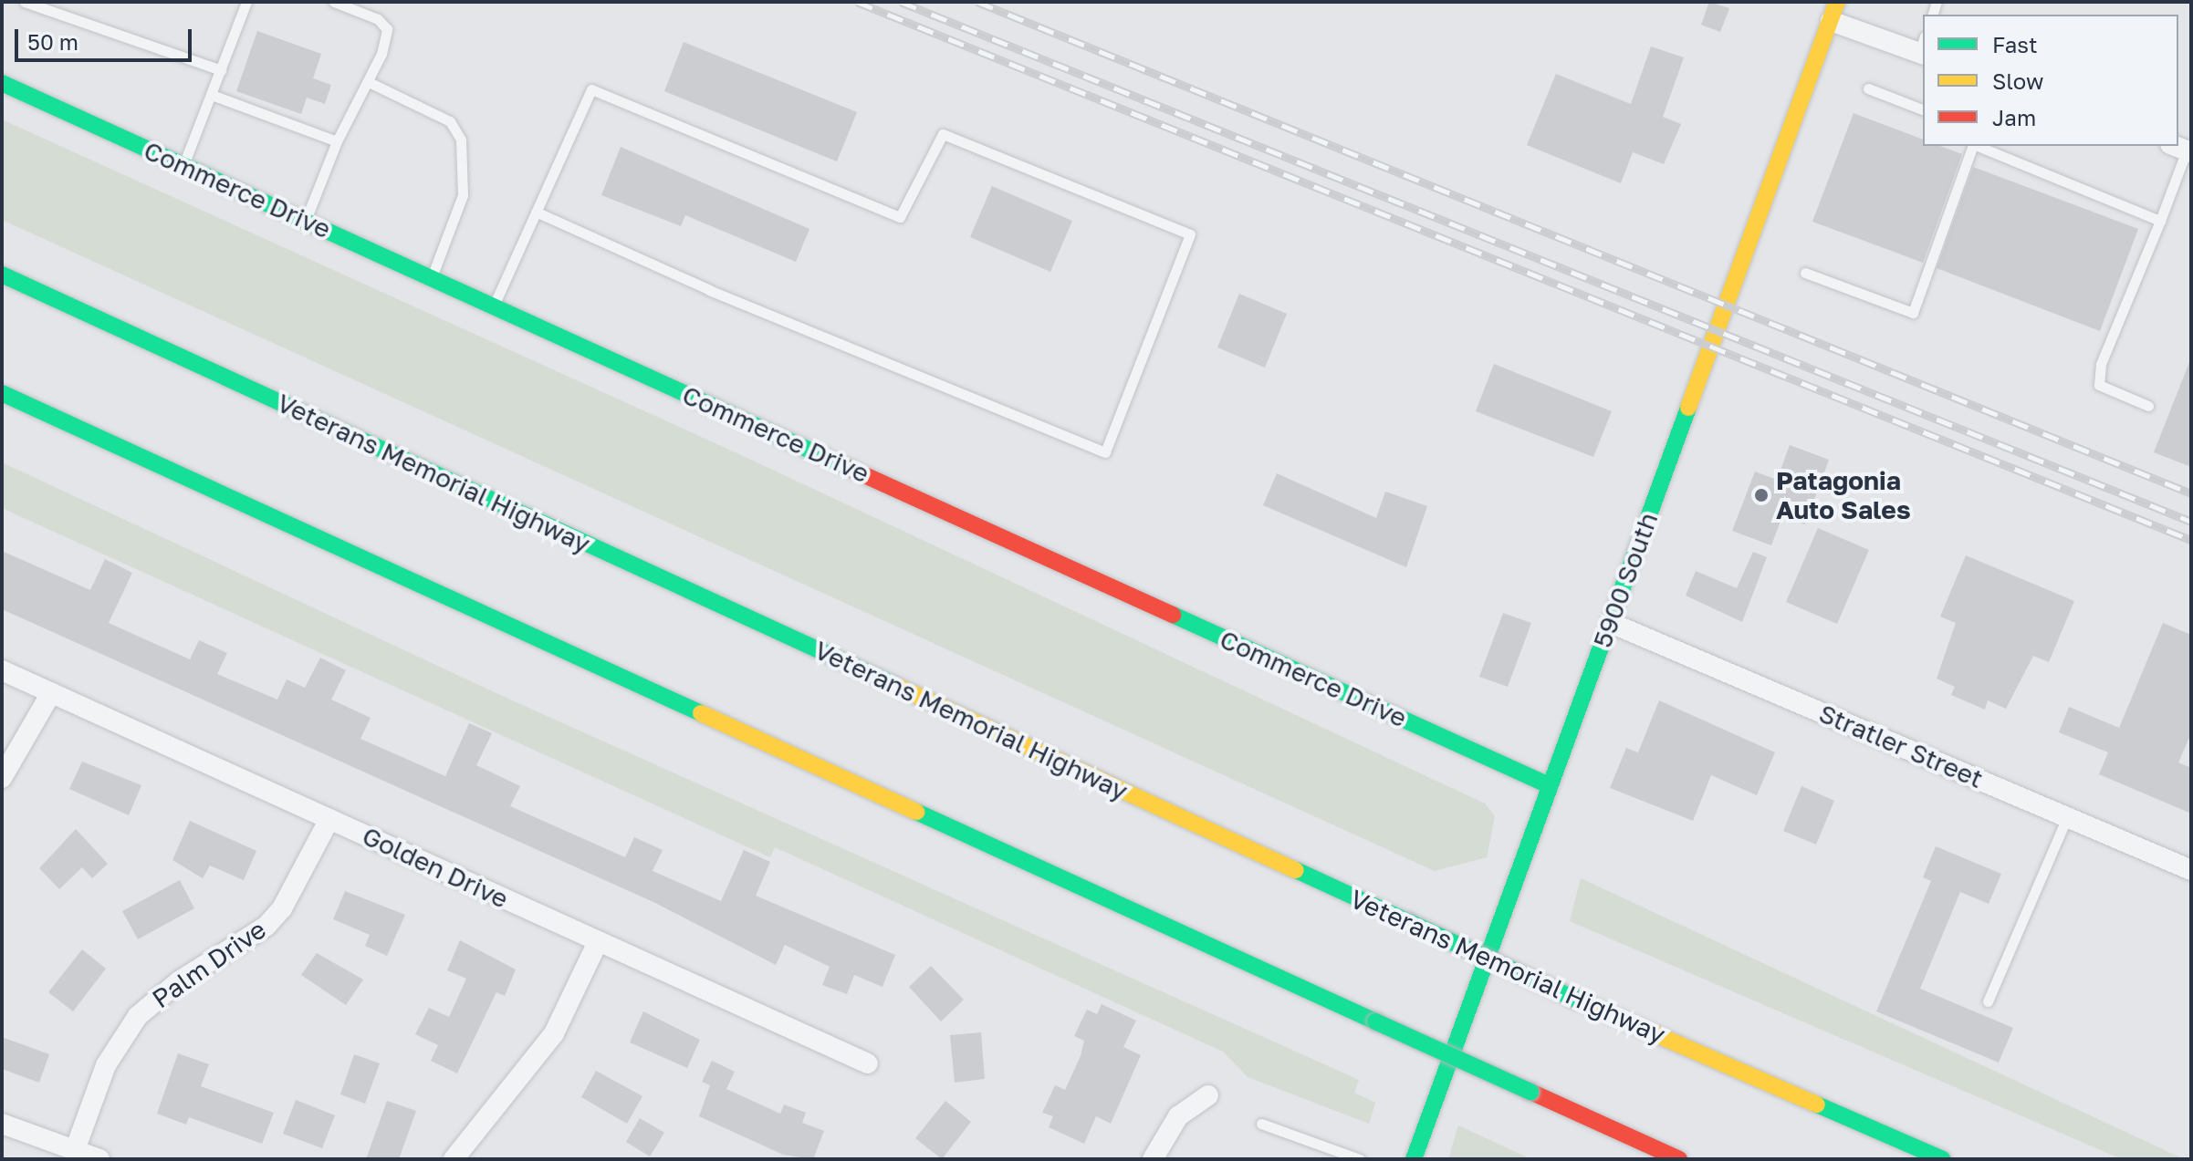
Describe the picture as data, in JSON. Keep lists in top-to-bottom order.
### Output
{
  "streets": {
    "main road": ["Commerce Drive", "Veterans Memorial Highway", "5900 South"],
    "street": ["Stratler Street", "Golden Drive", "Palm Drive"]
  },
  "crossings": [
    ["Commerce Drive", "5900 South"],
    ["5900 South", "Stratler Street"],
    ["Golden Drive", "Palm Drive"]
  ],
  "places": ["Patagonia Auto Sales"],
  "legend": ["Fast", "Slow", "Jam"],
  "scale_bar": "50 m"
}
